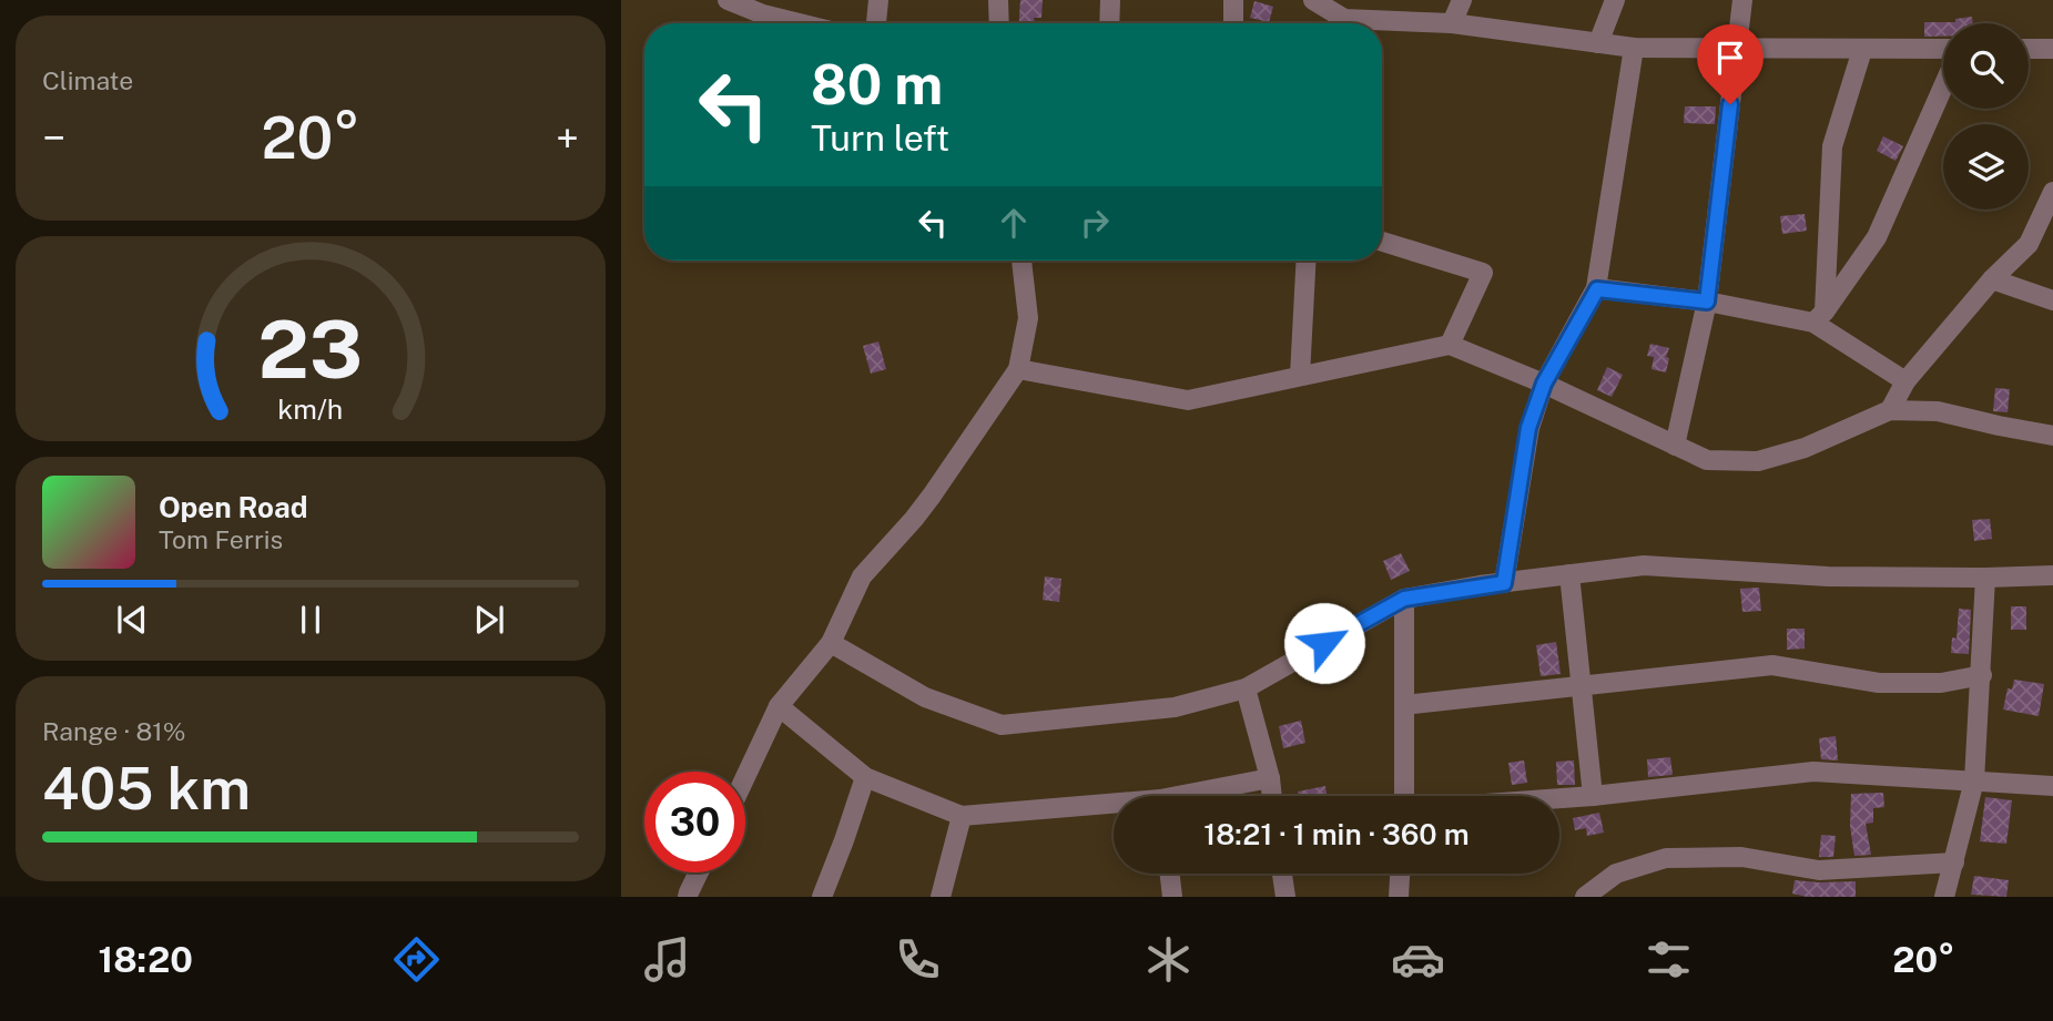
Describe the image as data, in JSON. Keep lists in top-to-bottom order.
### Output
{
  "page": {
    "tile": [
      "Climate",
      ["Range · 81%", "405 km"]
    ],
    "turn": ["80 m", "Turn left"],
    "heat": ["−", "20°", "+"],
    "song": ["Open Road", "Tom Ferris"],
    "limit": "30",
    "trip": "18:21 · 1 min · 360 m",
    "tabs": ["18:20", "20°"],
    "gauge": ["23", "km/h"]
  }
}
